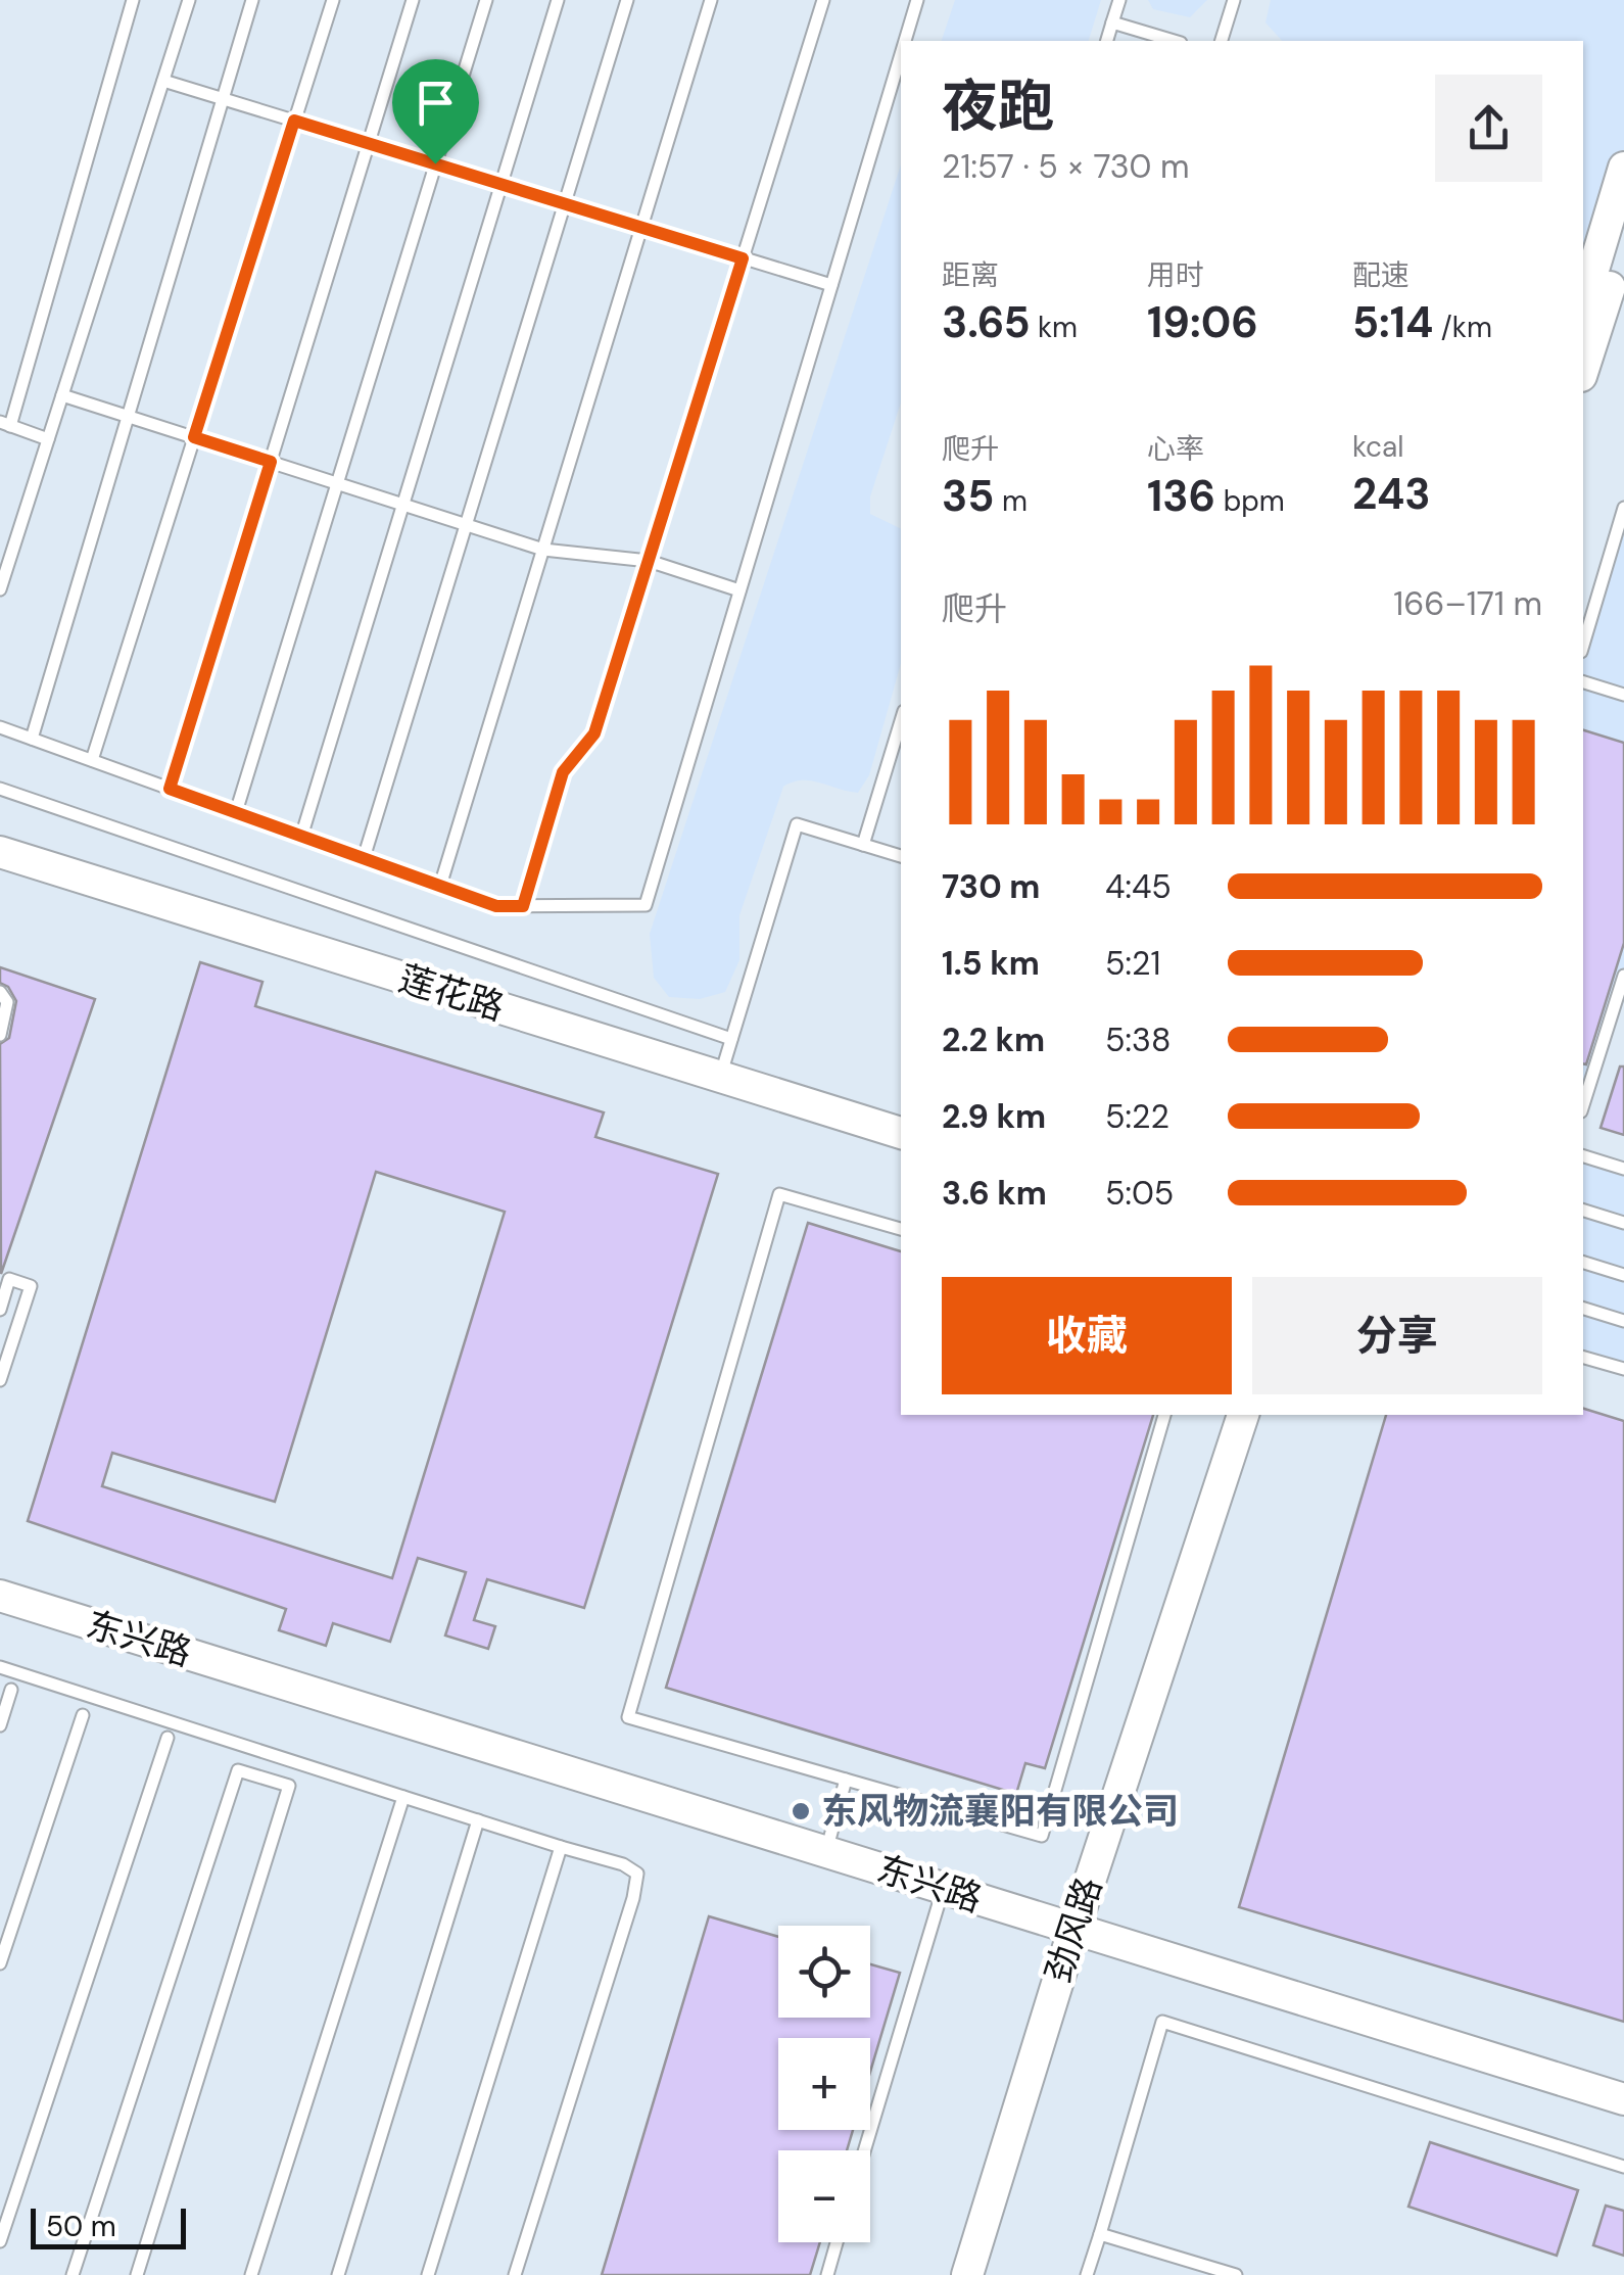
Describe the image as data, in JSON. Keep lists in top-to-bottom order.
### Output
{
  "streets": {
    "street": ["莲花路", "东兴路", "劲风路"]
  },
  "crossings": [
    ["东兴路", "劲风路"]
  ],
  "places": ["东风物流襄阳有限公司"],
  "scale_bar": "50 m",
  "page": {
    "heading": ["夜跑", "21:57 · 5 × 730 m"],
    "stats": [
      ["距离", "3.65 km"],
      ["用时", "19:06"],
      ["配速", "5:14 /km"],
      ["爬升", "35 m"],
      ["心率", "136 bpm"],
      ["kcal", "243"]
    ],
    "chart": ["爬升", "166–171 m"],
    "list": [
      {
        "name": "730 m",
        "note": "4:45"
      },
      {
        "name": "1.5 km",
        "note": "5:21"
      },
      {
        "name": "2.2 km",
        "note": "5:38"
      },
      {
        "name": "2.9 km",
        "note": "5:22"
      },
      {
        "name": "3.6 km",
        "note": "5:05"
      }
    ],
    "buttons": ["收藏", "分享"],
    "map_buttons": ["+", "−"],
    "scale": "50 m"
  }
}
